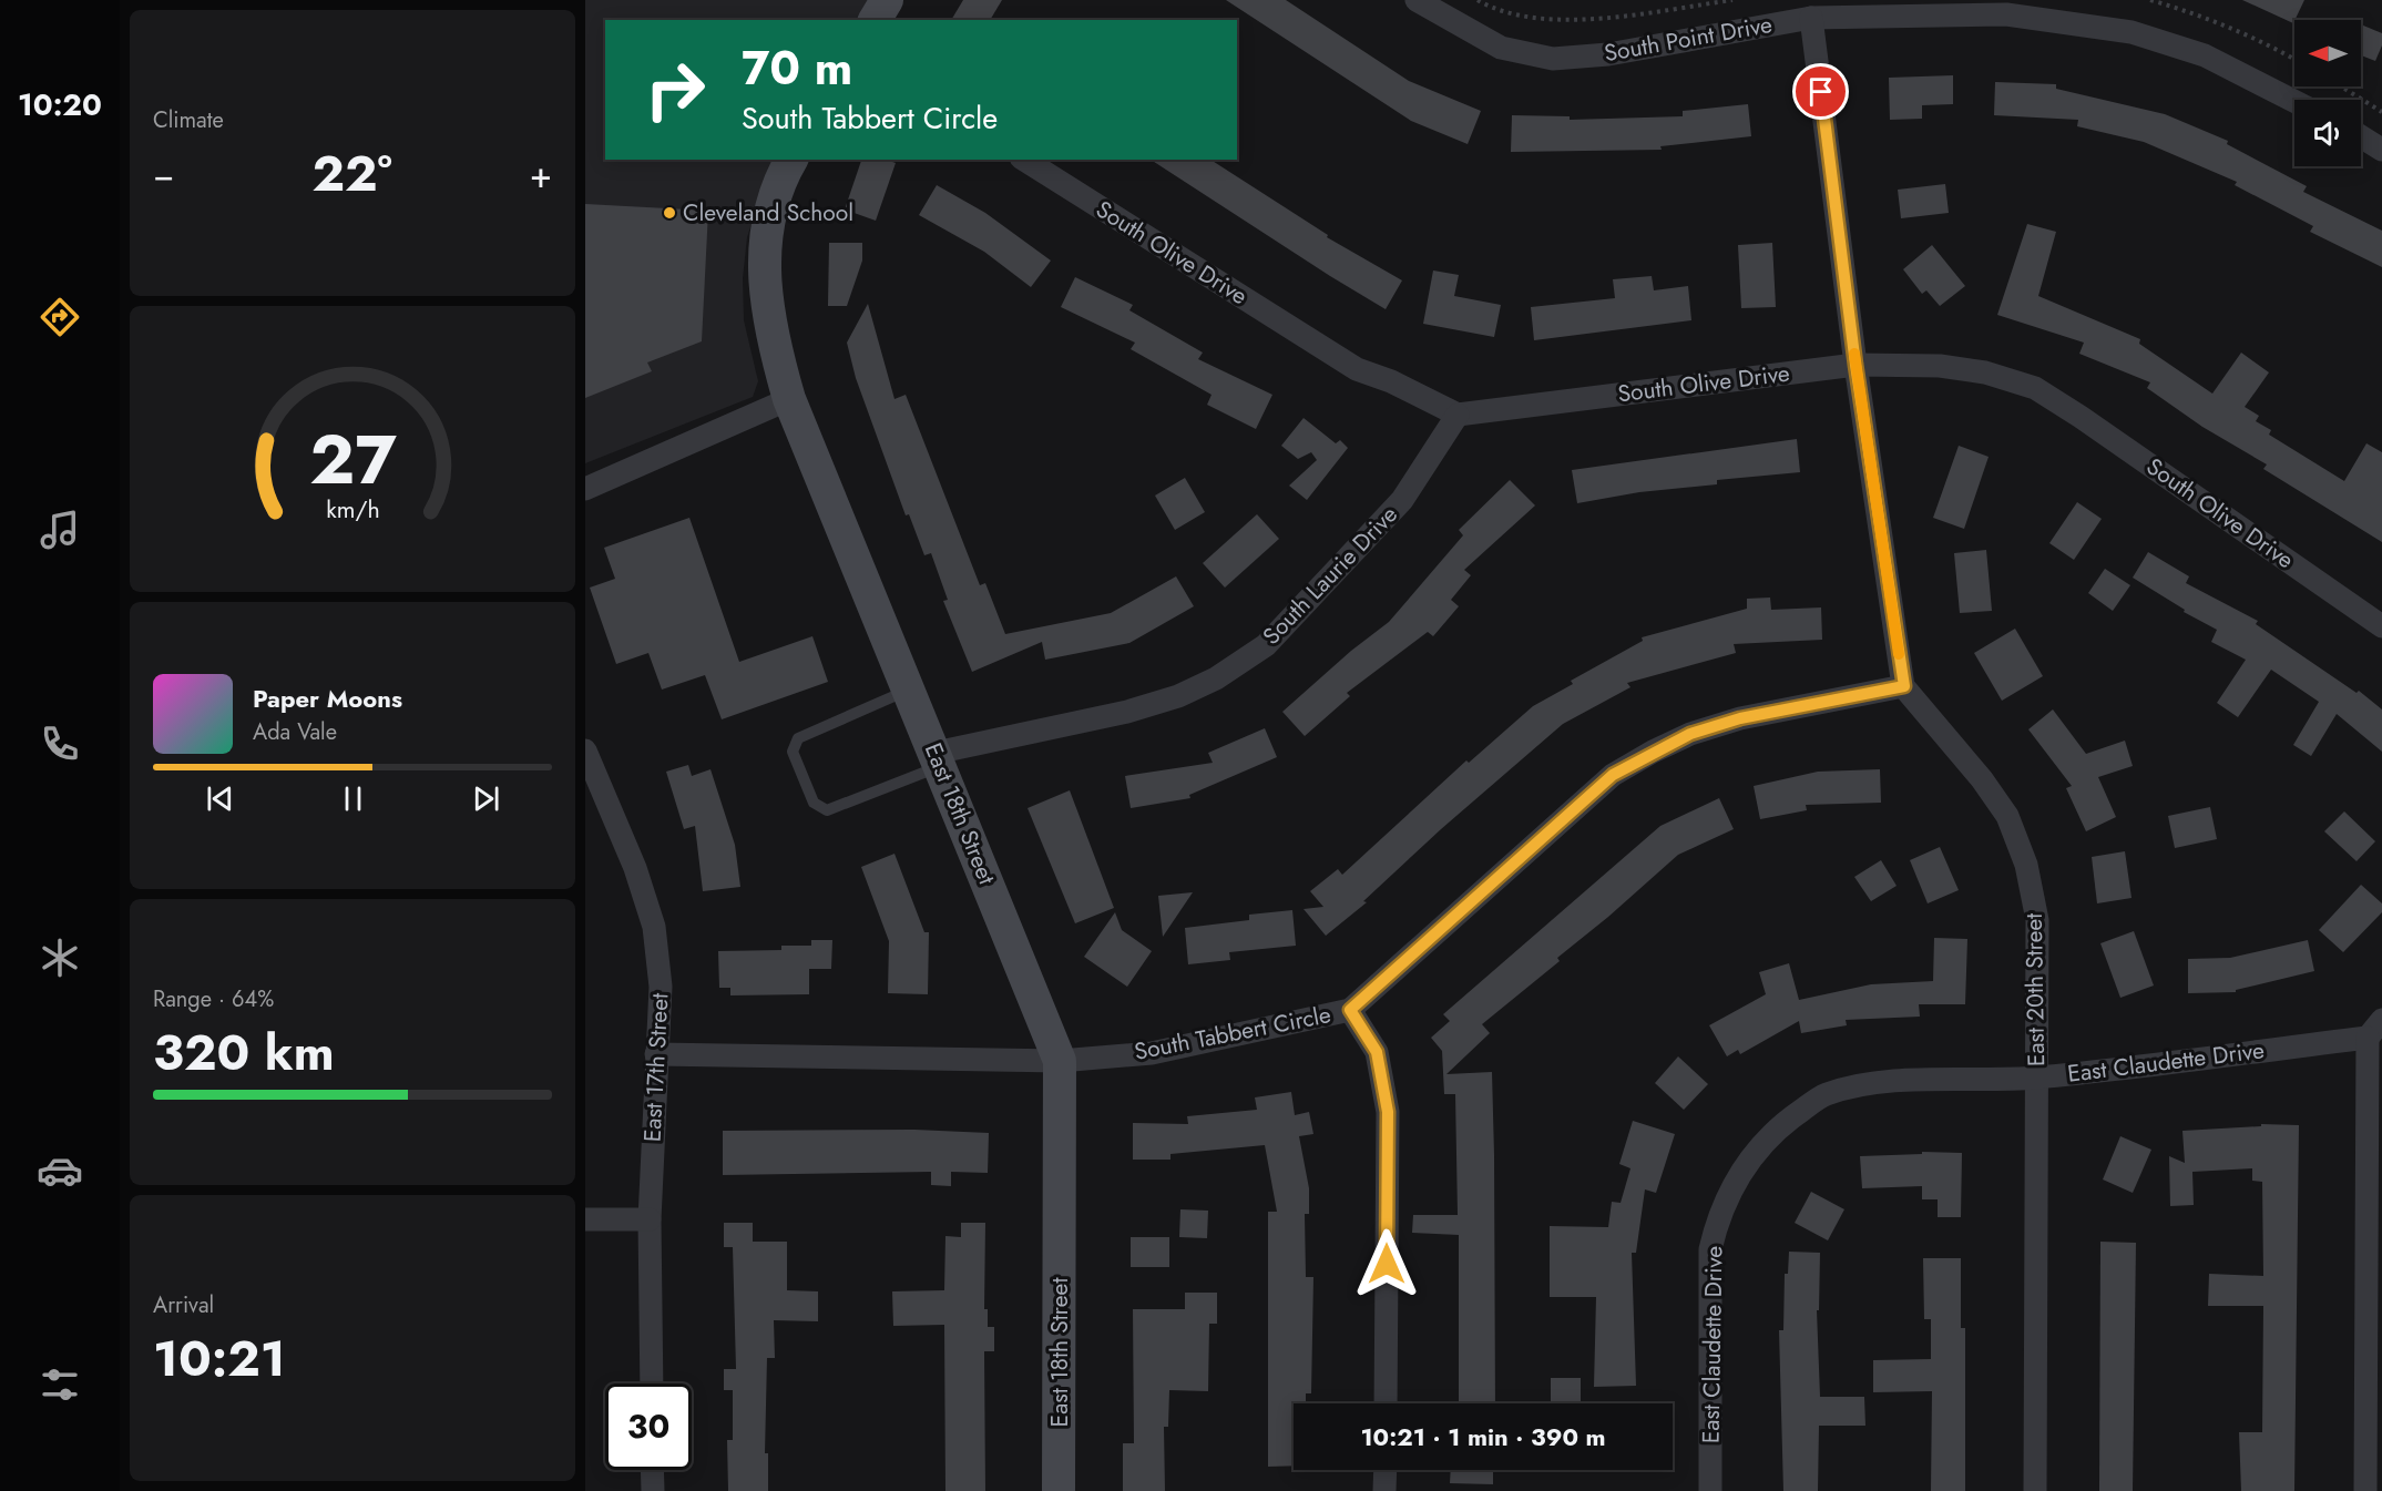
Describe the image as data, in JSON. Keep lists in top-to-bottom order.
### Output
{
  "streets": {
    "street": [
      "South Point Drive",
      "South Olive Drive",
      "South Laurie Drive",
      "East 18th Street",
      "East 20th Street",
      "South Tabbert Circle",
      "East Claudette Drive",
      "East 17th Street"
    ]
  },
  "crossings": [
    ["South Olive Drive", "South Laurie Drive"],
    ["South Laurie Drive", "East 18th Street"],
    ["East 18th Street", "South Tabbert Circle"],
    ["East 20th Street", "South Tabbert Circle"],
    ["East 20th Street", "East Claudette Drive"],
    ["South Tabbert Circle", "East 17th Street"]
  ],
  "places": ["Cleveland School"],
  "north": "left",
  "page": {
    "tabs": "10:20",
    "tile": [
      "Climate",
      ["Range · 64%", "320 km"],
      ["Arrival", "10:21"]
    ],
    "turn": ["70 m", "South Tabbert Circle"],
    "heat": ["−", "22°", "+"],
    "song": ["Paper Moons", "Ada Vale"],
    "limit": "30",
    "trip": "10:21 · 1 min · 390 m",
    "gauge": ["27", "km/h"]
  }
}
